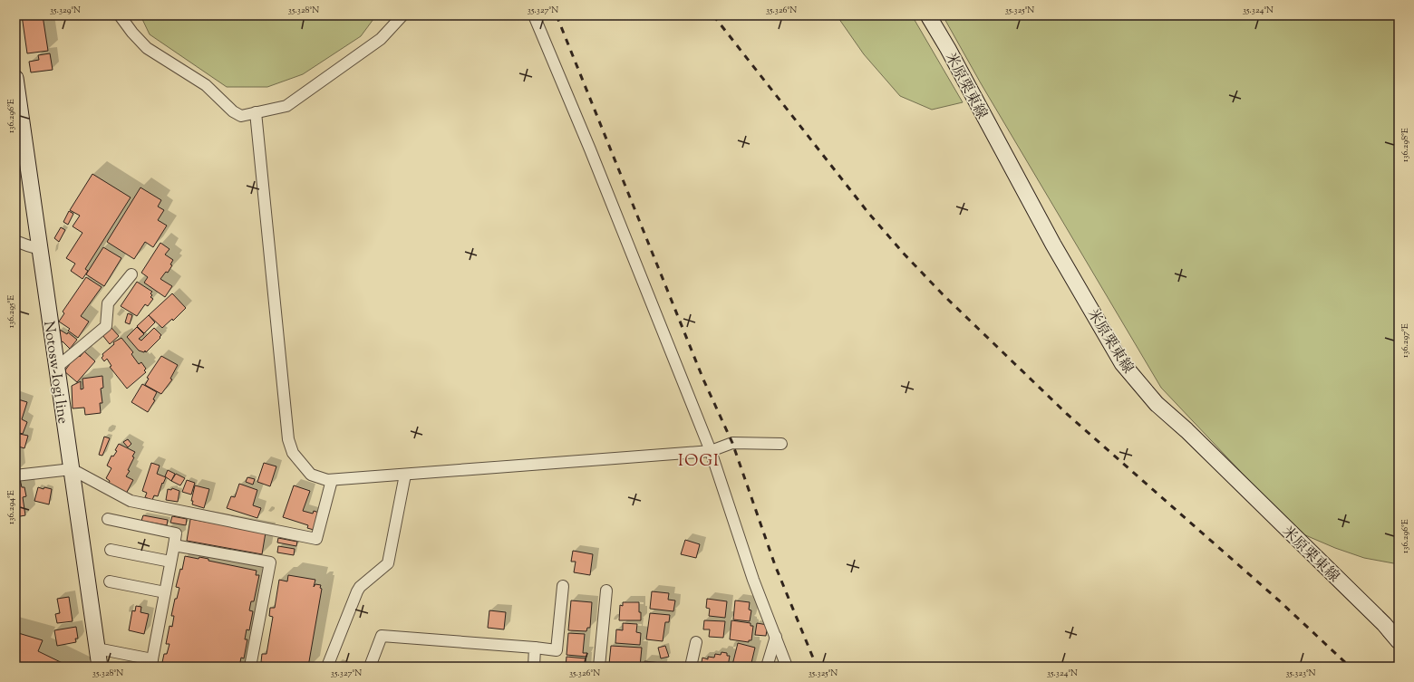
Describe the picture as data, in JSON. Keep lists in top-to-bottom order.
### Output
{
  "streets": {
    "main road": ["米原栗東線", "Notosw-Iogi line"]
  },
  "districts": ["IOGI"],
  "coordinates": [
    "35.329°N",
    "35.328°N",
    "35.327°N",
    "35.326°N",
    "35.325°N",
    "35.324°N",
    "136.296°E",
    "136.298°E",
    "136.295°E",
    "136.297°E",
    "136.294°E",
    "35.323°N"
  ]
}
